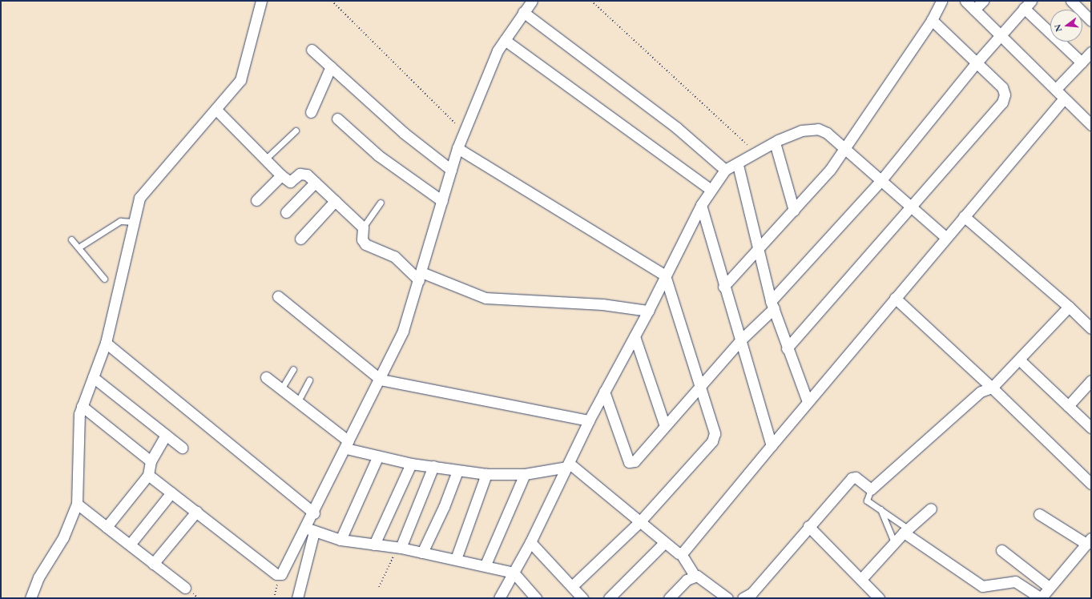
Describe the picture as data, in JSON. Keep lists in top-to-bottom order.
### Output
{
  "north": "left"
}
